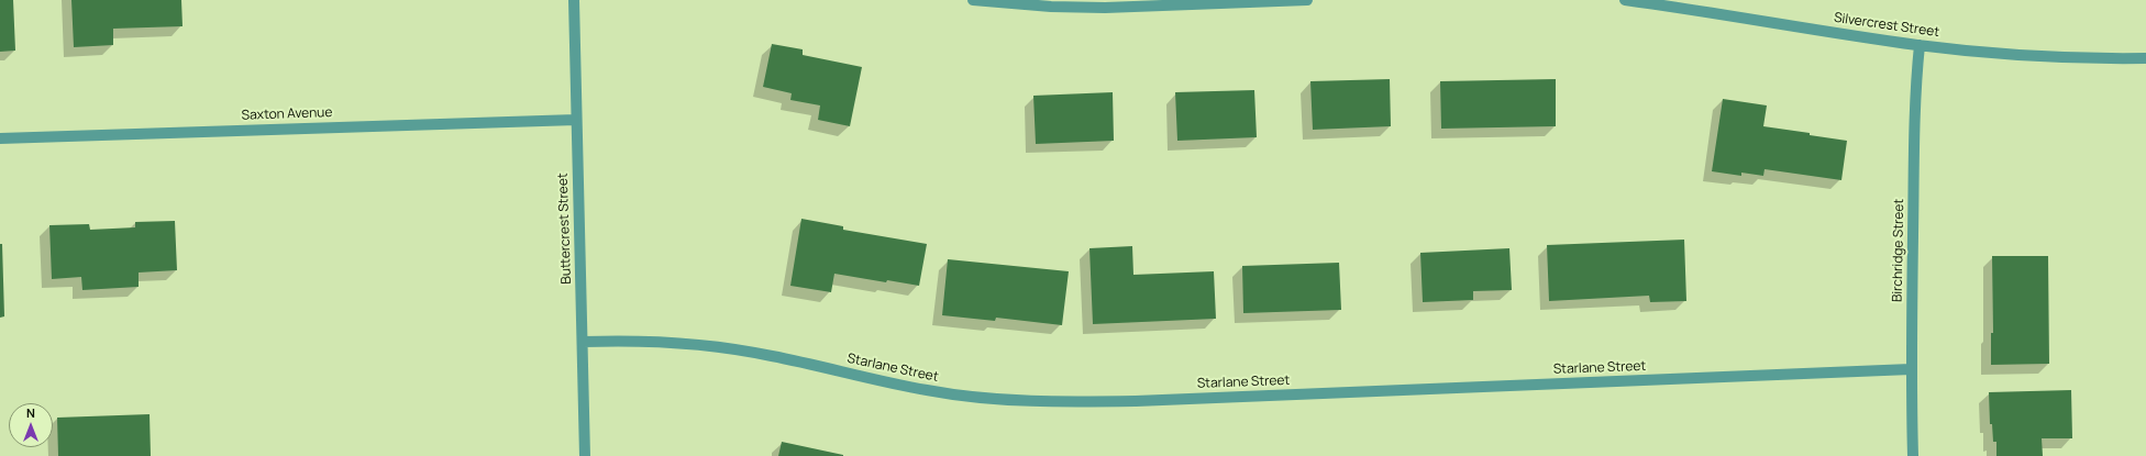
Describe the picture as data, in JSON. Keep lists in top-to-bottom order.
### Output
{
  "streets": {
    "street": [
      "Silvercrest Street",
      "Saxton Avenue",
      "Buttercrest Street",
      "Birchridge Street",
      "Starlane Street"
    ]
  },
  "crossings": [
    ["Silvercrest Street", "Birchridge Street"],
    ["Saxton Avenue", "Buttercrest Street"],
    ["Buttercrest Street", "Starlane Street"],
    ["Birchridge Street", "Starlane Street"]
  ],
  "north": "top"
}
